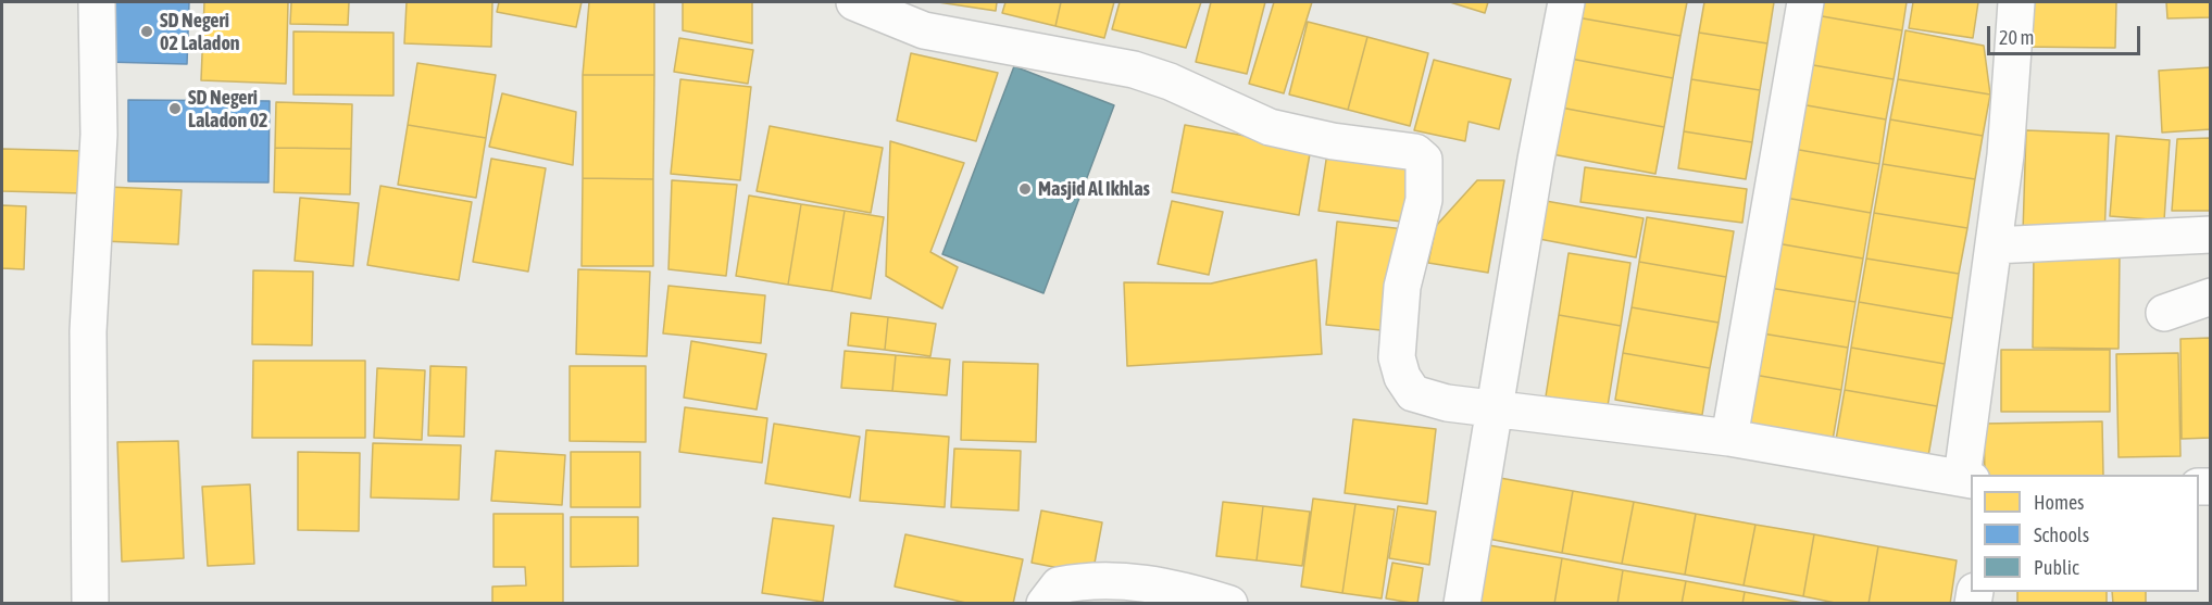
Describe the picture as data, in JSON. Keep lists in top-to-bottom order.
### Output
{
  "places": ["SD Negeri 02 Laladon", "SD Negeri Laladon 02", "Masjid Al Ikhlas"],
  "legend": ["Homes", "Schools", "Public"],
  "scale_bar": "20 m"
}
